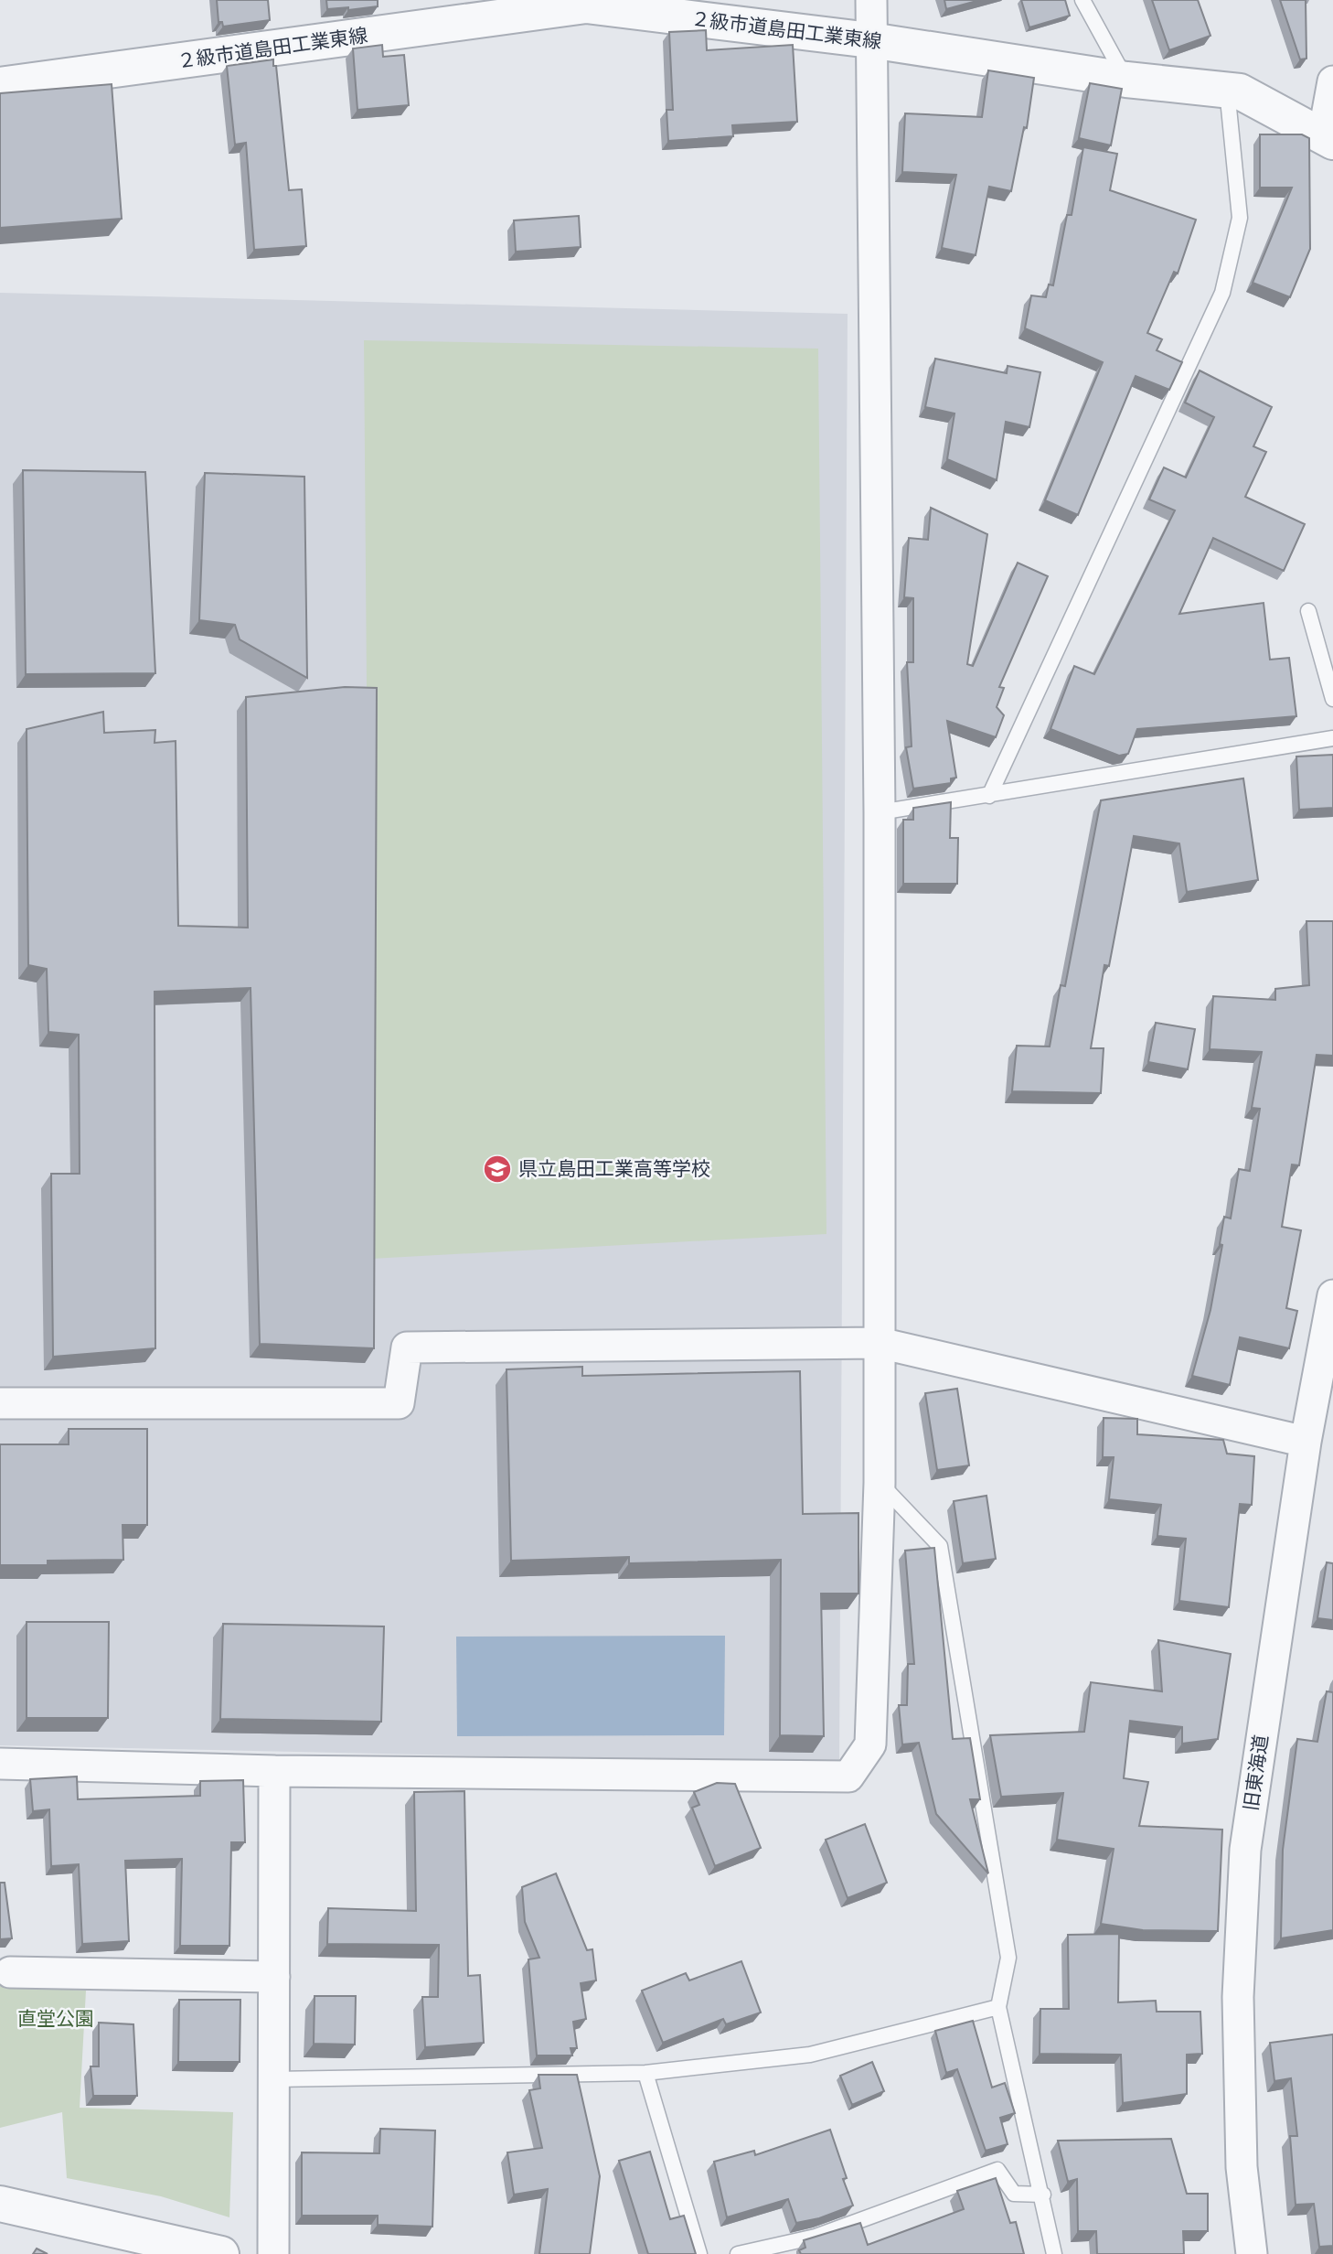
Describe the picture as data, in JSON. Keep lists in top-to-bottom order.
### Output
{
  "streets": {
    "street": ["２級市道島田工業東線", "旧東海道"]
  },
  "parks": ["直堂公園"],
  "places": {
    "school or university": ["県立島田工業高等学校"]
  }
}
